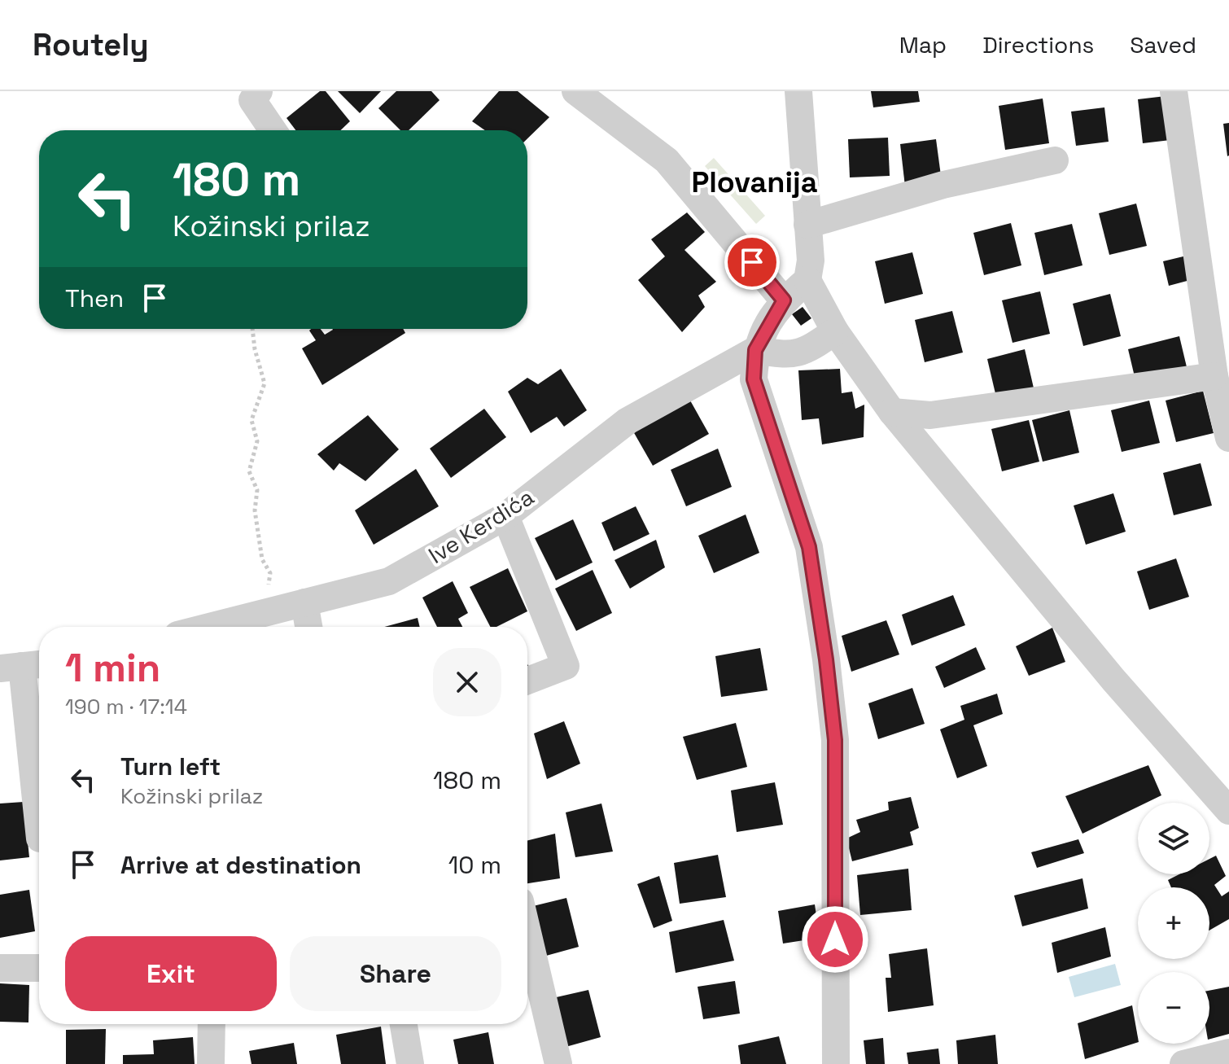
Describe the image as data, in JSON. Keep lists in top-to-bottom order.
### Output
{
  "streets": {
    "street": ["Ive Kerdića"]
  },
  "districts": ["Plovanija"],
  "page": {
    "header": "Routely",
    "nav": ["Map", "Directions", "Saved"],
    "turn": ["180 m", "Kožinski prilaz"],
    "then": "Then",
    "heading": ["1 min", "190 m · 17:14"],
    "list": [
      {
        "name": "Turn left",
        "note": "Kožinski prilaz",
        "value": "180 m"
      },
      {
        "name": "Arrive at destination",
        "value": "10 m"
      }
    ],
    "map_buttons": ["+", "−"],
    "buttons": ["Exit", "Share"]
  }
}
